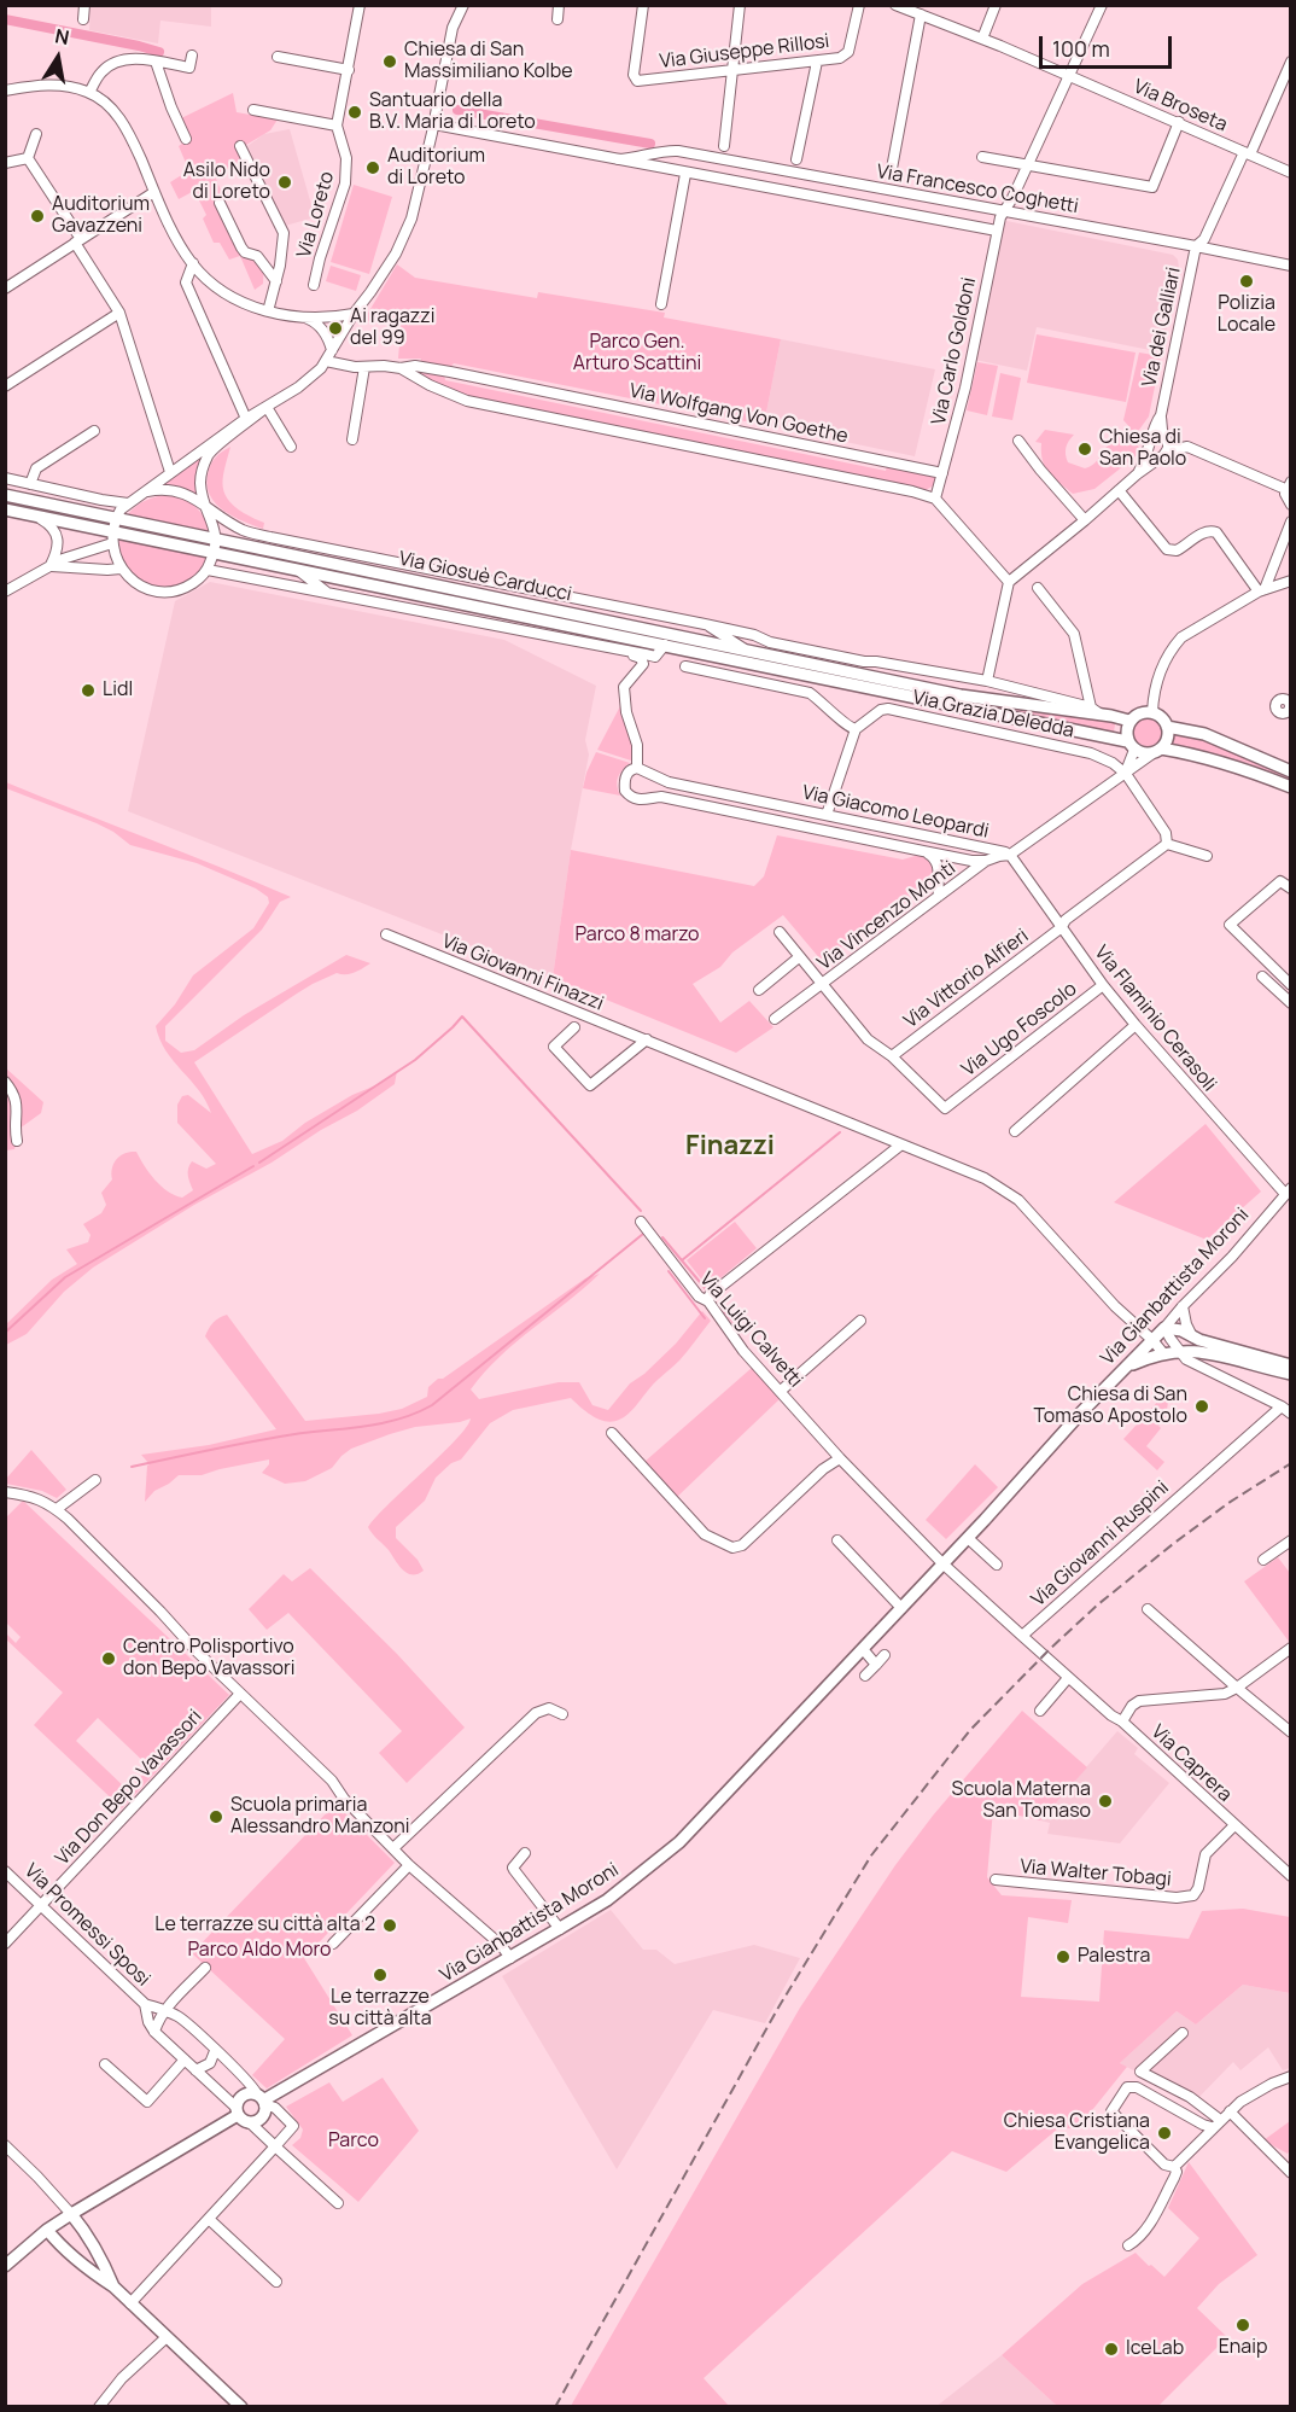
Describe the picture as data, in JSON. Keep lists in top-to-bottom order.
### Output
{
  "streets": {
    "main road": ["Via Giosuè Carducci", "Via Gianbattista Moroni"],
    "street": [
      "Via Giuseppe Rillosi",
      "Via Broseta",
      "Via Francesco Coghetti",
      "Via Loreto",
      "Via dei Galliari",
      "Via Carlo Goldoni",
      "Via Wolfgang Von Goethe",
      "Via Grazia Deledda",
      "Via Giacomo Leopardi",
      "Via Vincenzo Monti",
      "Via Giovanni Finazzi",
      "Via Vittorio Alfieri",
      "Via Flaminio Cerasoli",
      "Via Ugo Foscolo",
      "Via Luigi Calvetti",
      "Via Giovanni Ruspini",
      "Via Caprera",
      "Via Don Bepo Vavassori",
      "Via Walter Tobagi",
      "Via Promessi Sposi"
    ]
  },
  "crossings": [
    ["Via Broseta", "Via Carlo Goldoni"],
    ["Via Francesco Coghetti", "Via dei Galliari"],
    ["Via Francesco Coghetti", "Via Carlo Goldoni"],
    ["Via Carlo Goldoni", "Via Wolfgang Von Goethe"],
    ["Via Giosuè Carducci", "Via Giacomo Leopardi"],
    ["Via Grazia Deledda", "Via Giacomo Leopardi"],
    ["Via Giacomo Leopardi", "Via Vincenzo Monti"],
    ["Via Giacomo Leopardi", "Via Flaminio Cerasoli"],
    ["Via Vincenzo Monti", "Via Flaminio Cerasoli"],
    ["Via Giovanni Finazzi", "Via Gianbattista Moroni"],
    ["Via Vittorio Alfieri", "Via Flaminio Cerasoli"],
    ["Via Vittorio Alfieri", "Via Ugo Foscolo"],
    ["Via Flaminio Cerasoli", "Via Ugo Foscolo"],
    ["Via Flaminio Cerasoli", "Via Gianbattista Moroni"],
    ["Via Gianbattista Moroni", "Via Luigi Calvetti"],
    ["Via Gianbattista Moroni", "Via Promessi Sposi"],
    ["Via Giovanni Ruspini", "Via Caprera"],
    ["Via Caprera", "Via Walter Tobagi"],
    ["Via Don Bepo Vavassori", "Via Promessi Sposi"]
  ],
  "districts": ["Finazzi"],
  "parks": [
    "Parco Gen. Arturo Scattini",
    "Parco 8 marzo",
    "Parco Aldo Moro",
    "Parco"
  ],
  "places": [
    "Chiesa di San Massimiliano Kolbe",
    "Santuario della B.V. Maria di Loreto",
    "Auditorium di Loreto",
    "Asilo Nido di Loreto",
    "Auditorium Gavazzeni",
    "Polizia Locale",
    "Ai ragazzi del 99",
    "Chiesa di San Paolo",
    "Lidl",
    "Chiesa di San Tomaso Apostolo",
    "Centro Polisportivo don Bepo Vavassori",
    "Scuola Materna San Tomaso",
    "Scuola primaria Alessandro Manzoni",
    "Le terrazze su città alta 2",
    "Palestra",
    "Le terrazze su città alta",
    "Chiesa Cristiana Evangelica",
    "Enaip",
    "IceLab"
  ],
  "scale_bar": "100 m",
  "north": "top"
}
